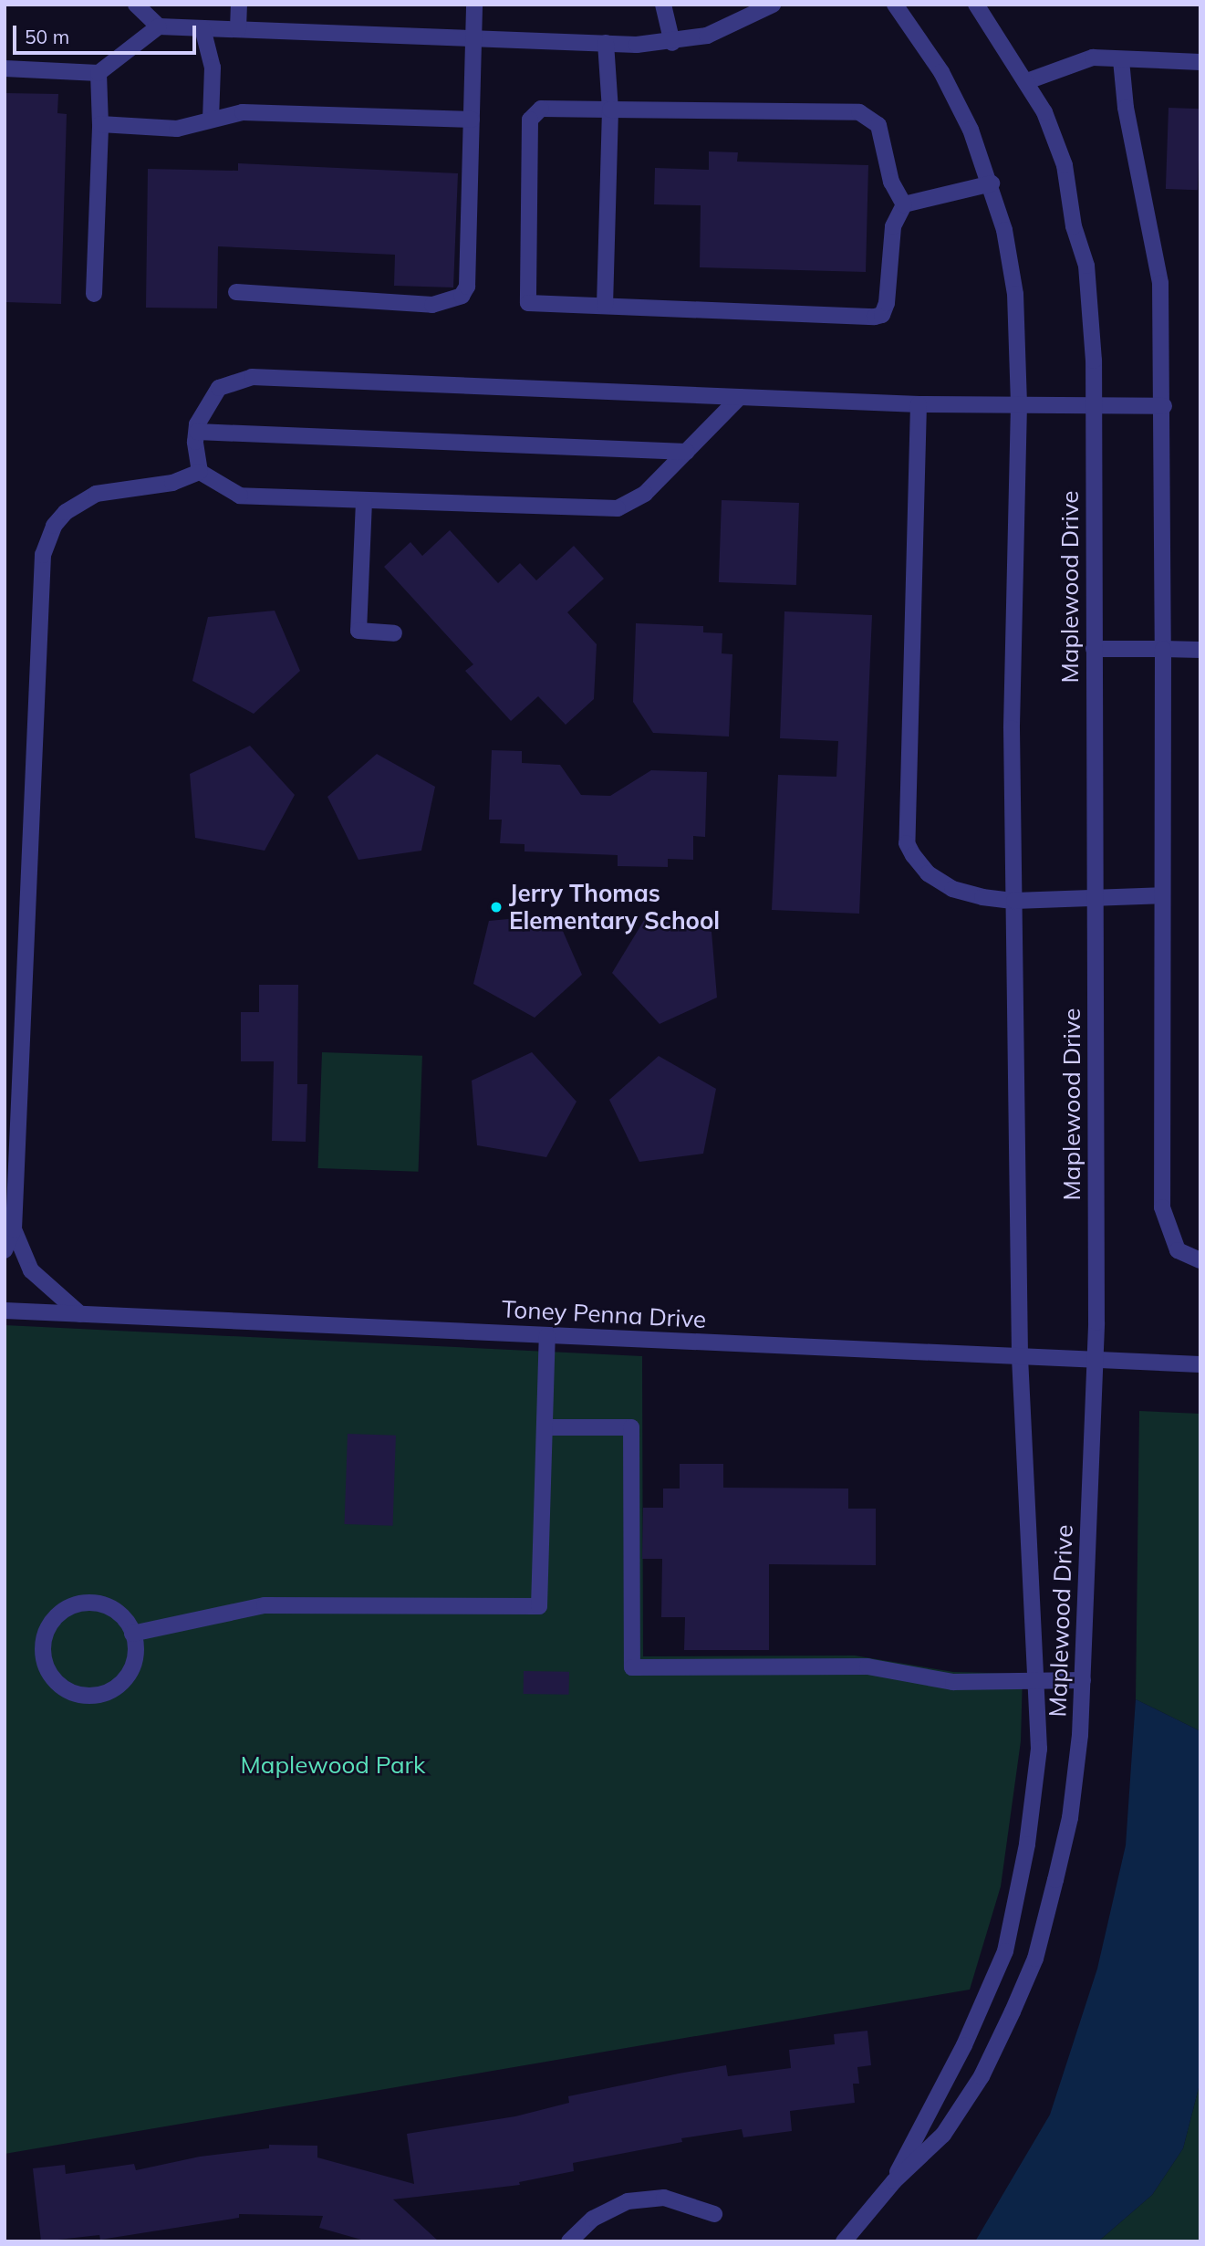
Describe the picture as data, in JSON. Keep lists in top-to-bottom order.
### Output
{
  "streets": {
    "street": ["Maplewood Drive", "Toney Penna Drive"]
  },
  "crossings": [
    ["Maplewood Drive", "Toney Penna Drive"]
  ],
  "parks": ["Maplewood Park"],
  "places": ["Jerry Thomas Elementary School"],
  "scale_bar": "50 m"
}
